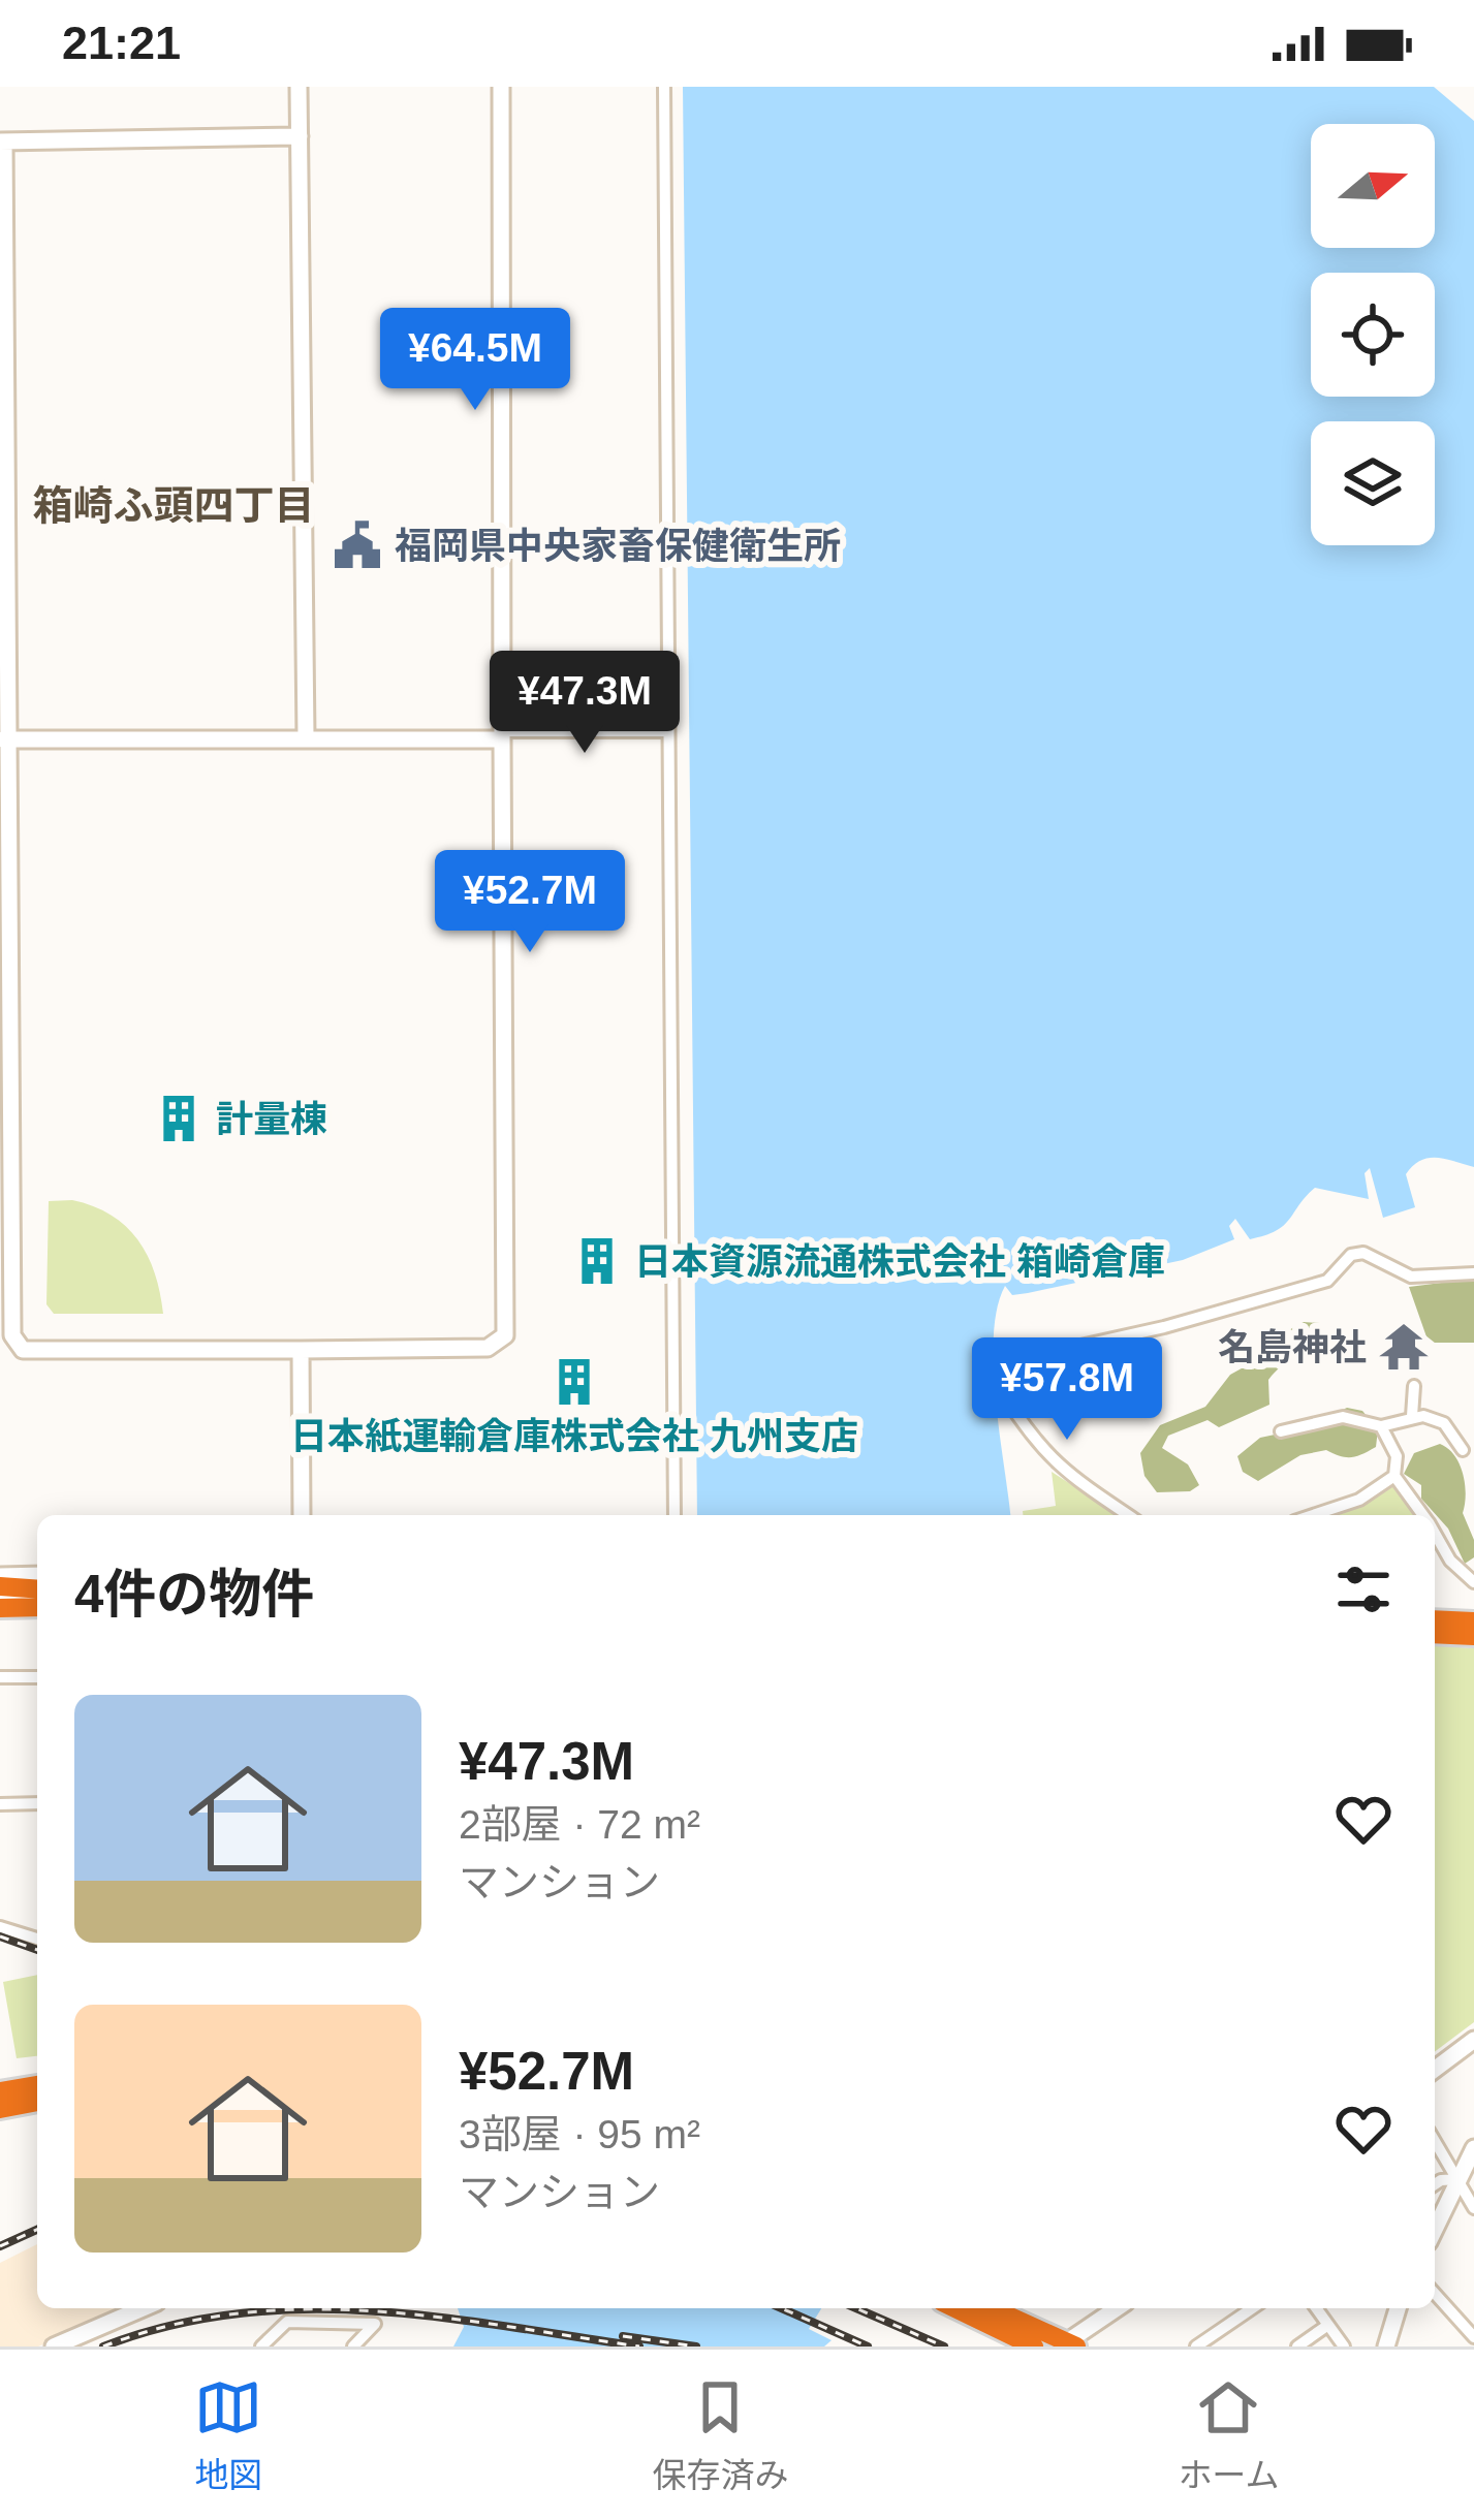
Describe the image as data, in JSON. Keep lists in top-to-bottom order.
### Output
{
  "districts": ["箱崎ふ頭四丁目"],
  "places": {
    "public building": ["福岡県中央家畜保健衛生所"],
    "building": ["計量棟", "日本資源流通株式会社 箱崎倉庫", "日本紙運輸倉庫株式会社 九州支店"],
    "temple": ["名島神社"]
  },
  "north": "right",
  "page": {
    "status": "21:21",
    "price": [
      "¥64.5M",
      "¥47.3M",
      "¥52.7M",
      "¥57.8M"
    ],
    "heading": "4件の物件",
    "list": [
      {
        "name": "¥47.3M",
        "note": "2部屋 · 72 m² · マンション"
      },
      {
        "name": "¥52.7M",
        "note": "3部屋 · 95 m² · マンション"
      }
    ],
    "tabs": ["地図", "保存済み", "ホーム"]
  }
}
